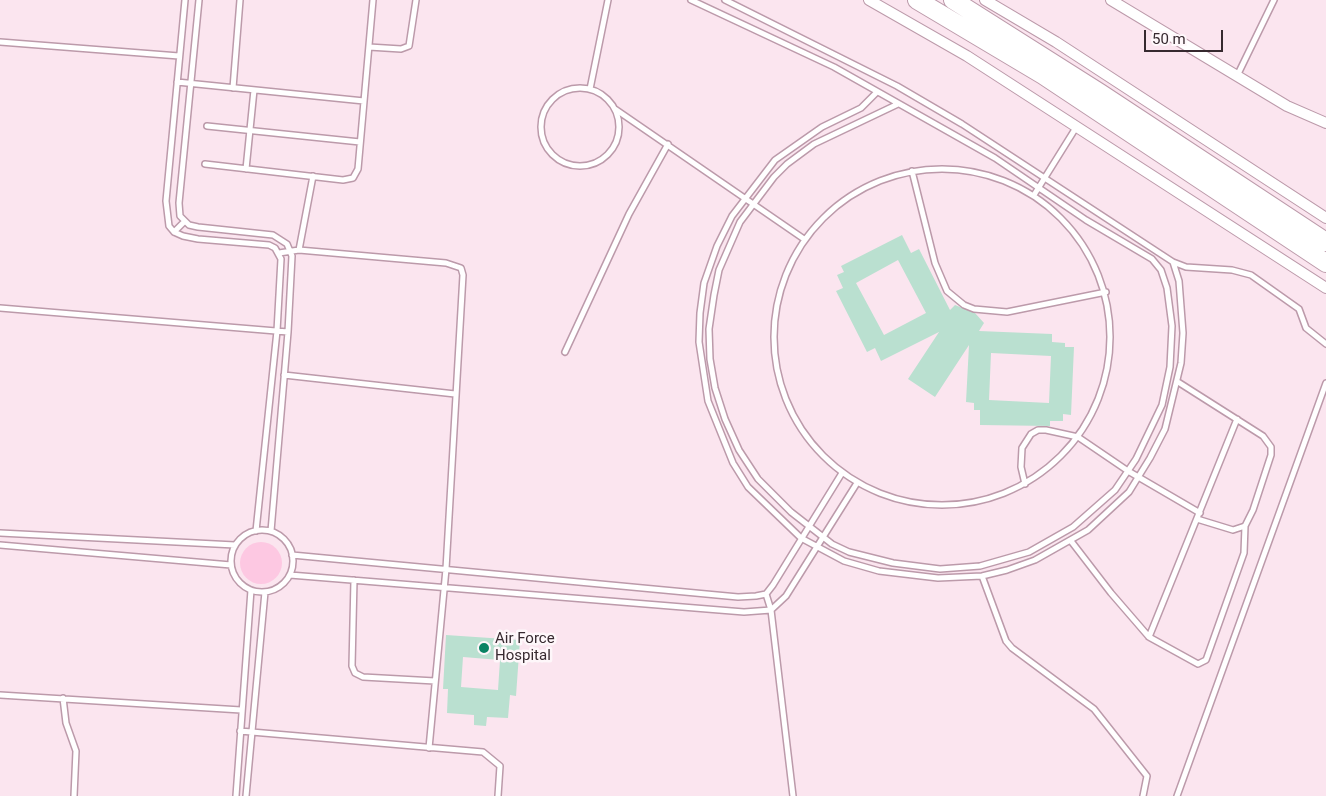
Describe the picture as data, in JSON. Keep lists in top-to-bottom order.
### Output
{
  "places": ["Air Force Hospital"],
  "scale_bar": "50 m"
}
